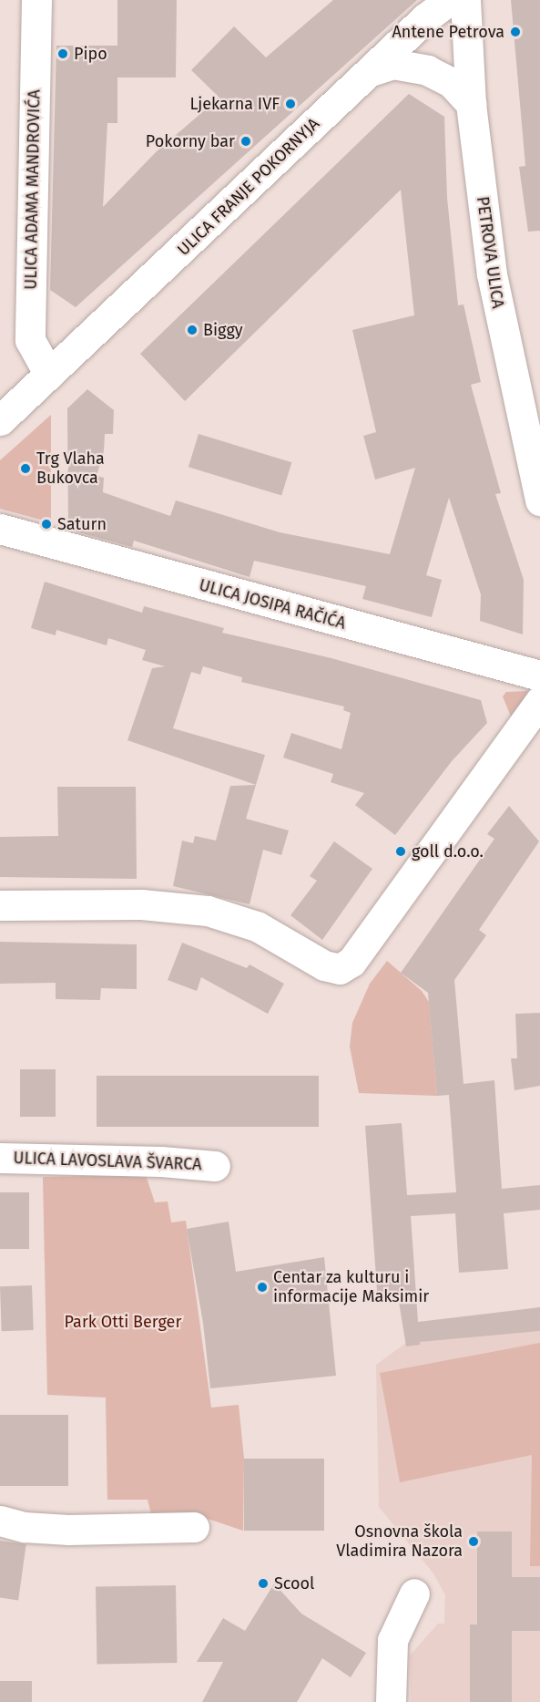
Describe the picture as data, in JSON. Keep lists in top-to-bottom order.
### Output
{
  "streets": {
    "street": [
      "ULICA FRANJE POKORNYJA",
      "ULICA ADAMA MANDROVIĆA",
      "PETROVA ULICA",
      "ULICA JOSIPA RAČIĆA",
      "ULICA LAVOSLAVA ŠVARCA"
    ]
  },
  "crossings": [
    ["ULICA FRANJE POKORNYJA", "ULICA ADAMA MANDROVIĆA"]
  ],
  "parks": ["Park Otti Berger"],
  "places": [
    "Antene Petrova",
    "Pipo",
    "Ljekarna IVF",
    "Pokorny bar",
    "Biggy",
    "Trg Vlaha Bukovca",
    "Saturn",
    "goll d.o.o.",
    "Centar za kulturu i informacije Maksimir",
    "Osnovna škola Vladimira Nazora",
    "Scool"
  ]
}
